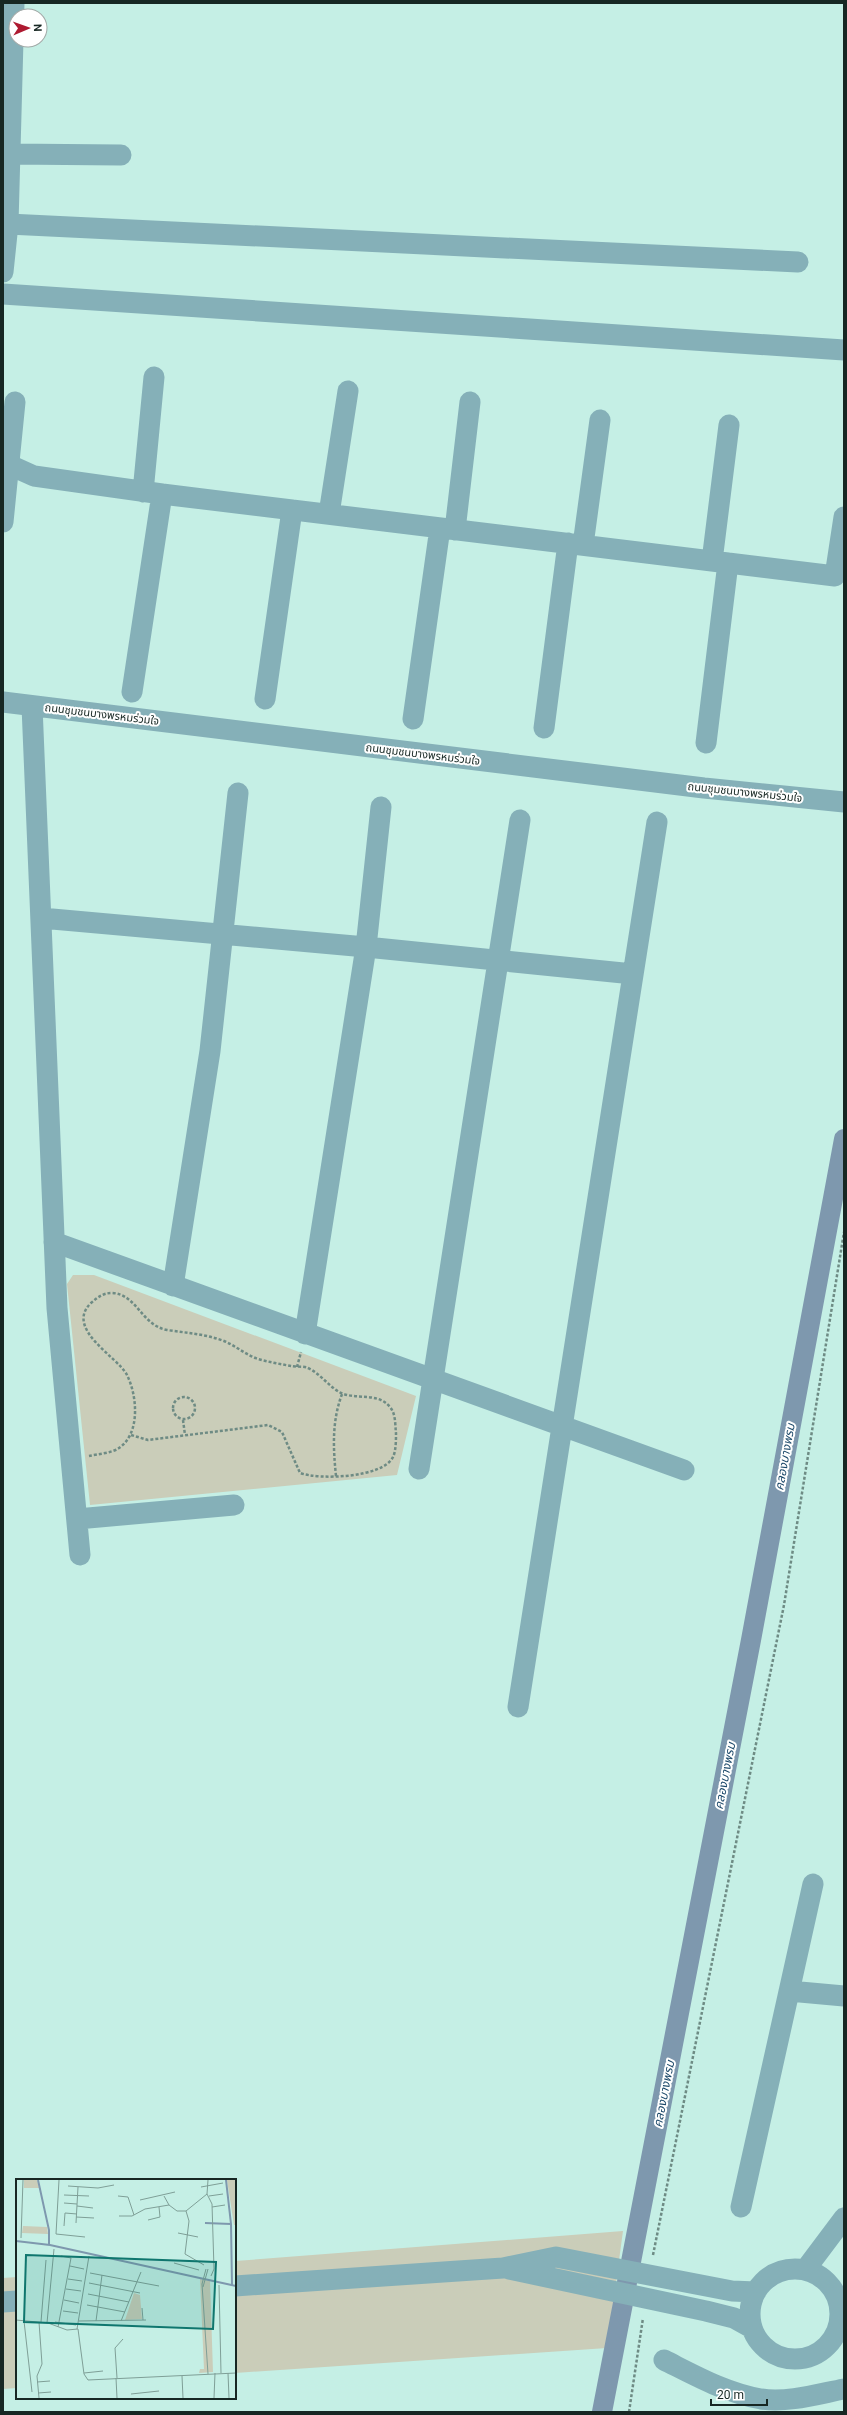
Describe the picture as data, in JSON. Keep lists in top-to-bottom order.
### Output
{
  "streets": {
    "street": ["ถนนชุมชนบางพรหมร่วมใจ"]
  },
  "water": ["คลองบางพรม"],
  "scale_bar": "20 m",
  "north": "right"
}
